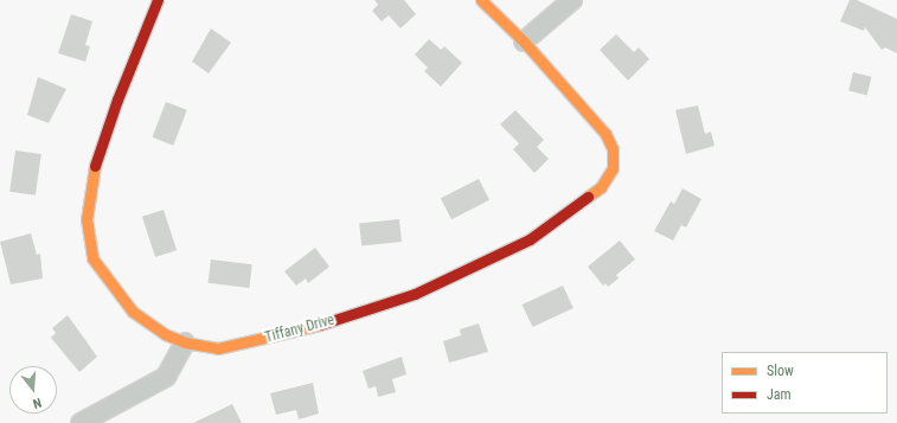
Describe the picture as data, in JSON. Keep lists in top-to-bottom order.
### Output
{
  "streets": {
    "street": ["Tiffany Drive"]
  },
  "legend": ["Slow", "Jam"],
  "north": "bottom"
}
